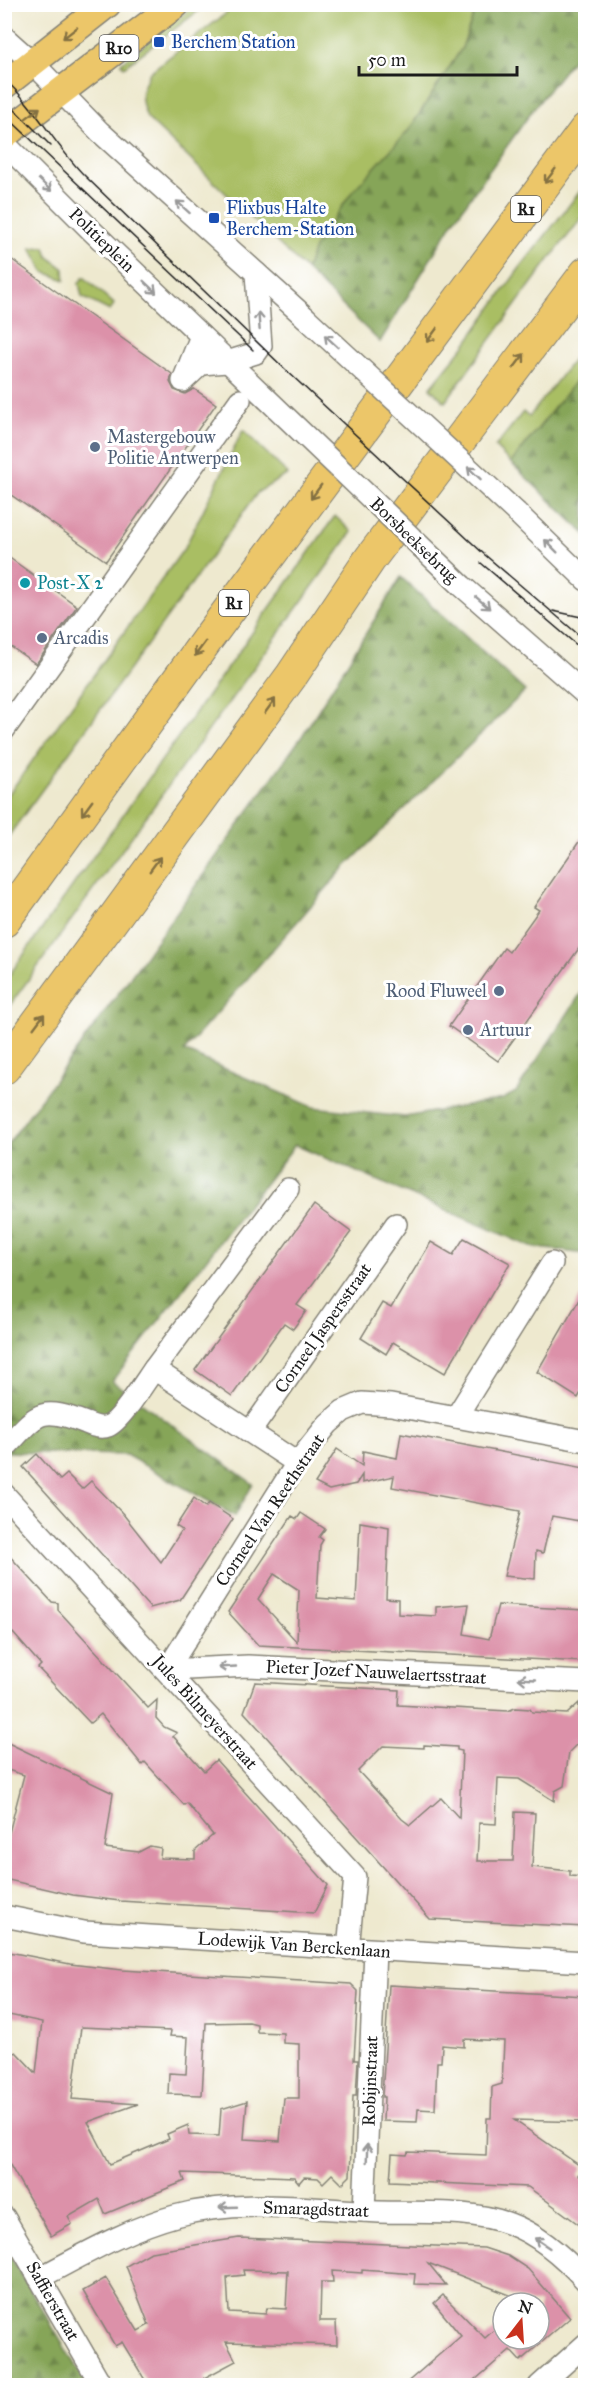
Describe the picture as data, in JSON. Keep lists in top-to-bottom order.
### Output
{
  "streets": {
    "highway": ["R1"],
    "main road": ["R10"],
    "street": [
      "Politieplein",
      "Borsbeeksebrug",
      "Corneel Jaspersstraat",
      "Corneel Van Reethstraat",
      "Pieter Jozef Nauwelaertsstraat",
      "Jules Bilmeyerstraat",
      "Lodewijk Van Berckenlaan",
      "Robijnstraat",
      "Smaragdstraat",
      "Saffierstraat"
    ]
  },
  "crossings": [
    ["Politieplein", "Borsbeeksebrug"],
    ["Corneel Van Reethstraat", "Pieter Jozef Nauwelaertsstraat"],
    ["Corneel Van Reethstraat", "Jules Bilmeyerstraat"],
    ["Pieter Jozef Nauwelaertsstraat", "Jules Bilmeyerstraat"],
    ["Jules Bilmeyerstraat", "Lodewijk Van Berckenlaan"],
    ["Lodewijk Van Berckenlaan", "Robijnstraat"],
    ["Robijnstraat", "Smaragdstraat"],
    ["Smaragdstraat", "Saffierstraat"]
  ],
  "one_way": ["Pieter Jozef Nauwelaertsstraat", "Robijnstraat", "Smaragdstraat"],
  "places": {
    "transit": ["Berchem Station", "Flixbus Halte Berchem-Station"],
    "other": [
      "Mastergebouw Politie Antwerpen",
      "Post-X 2",
      "Arcadis",
      "Rood Fluweel",
      "Artuur"
    ]
  },
  "scale_bar": "50 m",
  "north": "top"
}
